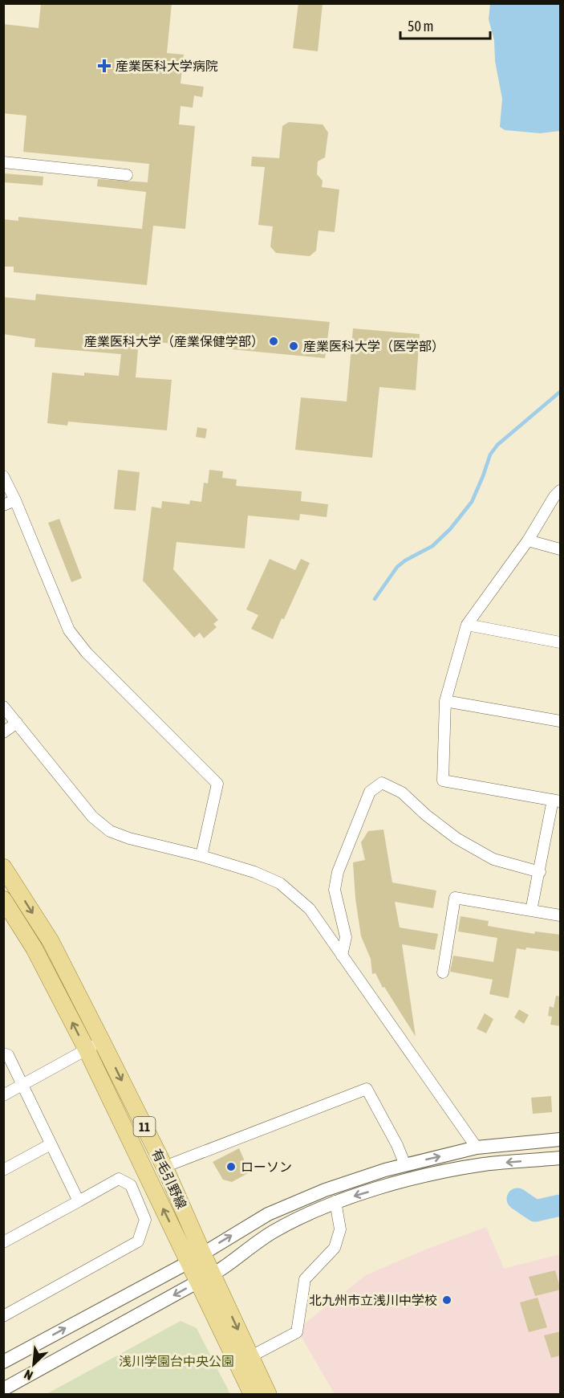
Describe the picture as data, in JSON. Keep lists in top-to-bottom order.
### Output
{
  "streets": {
    "main road": ["11", "有毛引野線"]
  },
  "parks": ["浅川学園台中央公園"],
  "places": {
    "health": ["産業医科大学病院"],
    "other": [
      "産業医科大学（産業保健学部）",
      "産業医科大学（医学部）",
      "ローソン",
      "北九州市立浅川中学校"
    ]
  },
  "scale_bar": "50 m",
  "north": "bottom left"
}
